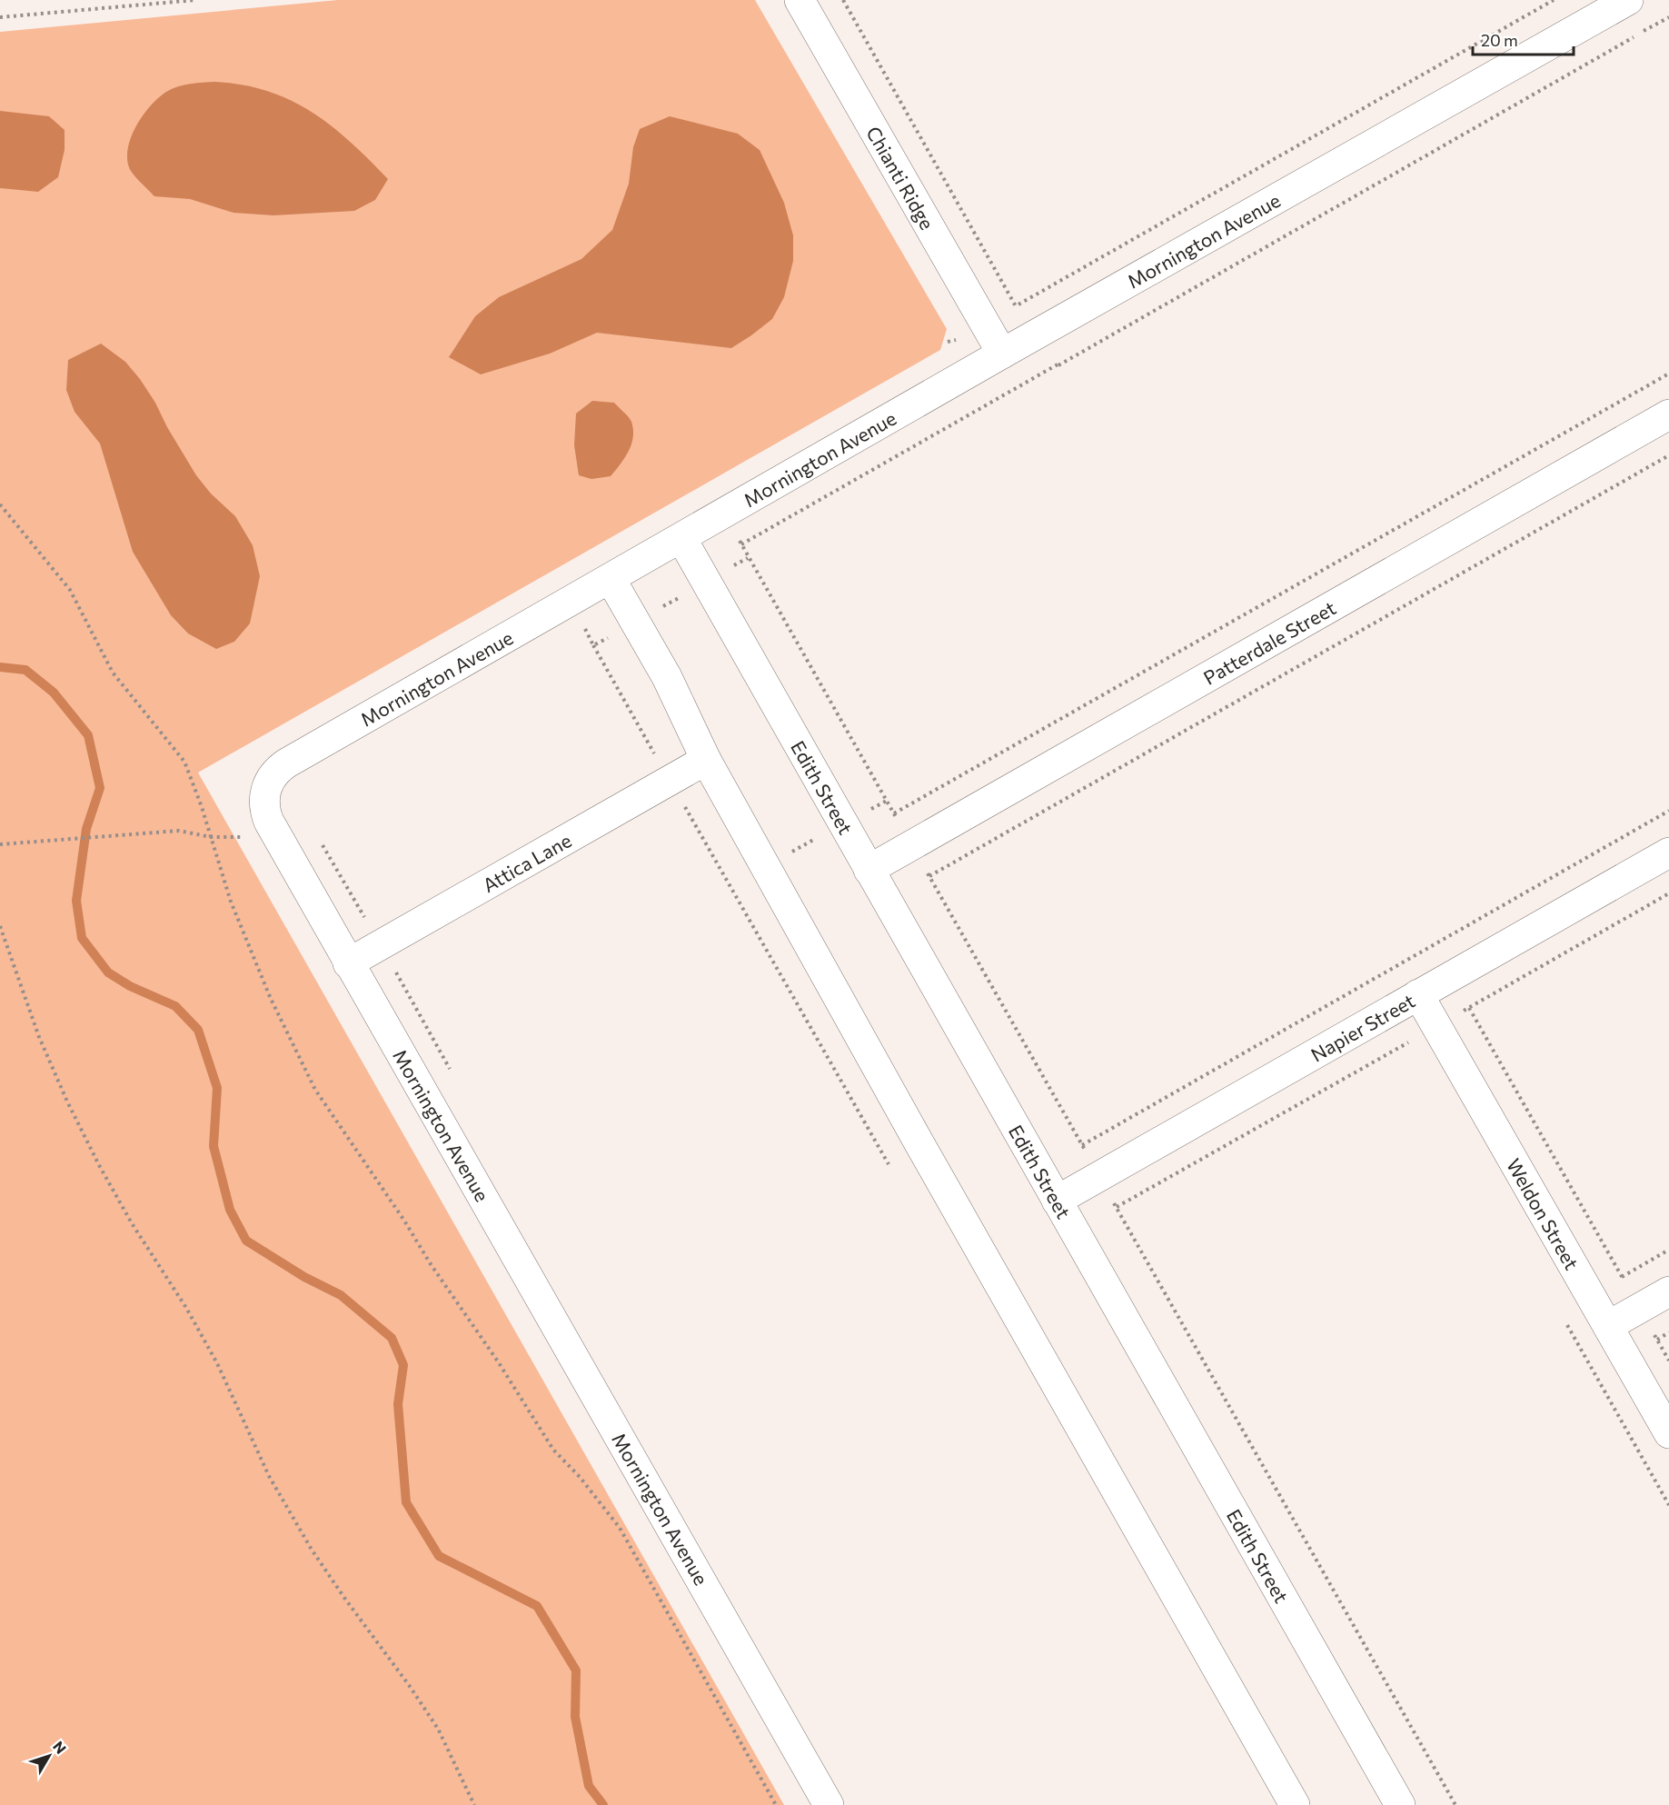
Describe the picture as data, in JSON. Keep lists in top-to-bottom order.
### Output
{
  "streets": {
    "street": [
      "Chianti Ridge",
      "Mornington Avenue",
      "Patterdale Street",
      "Edith Street",
      "Attica Lane",
      "Napier Street",
      "Weldon Street"
    ]
  },
  "crossings": [
    ["Chianti Ridge", "Mornington Avenue"],
    ["Mornington Avenue", "Edith Street"],
    ["Mornington Avenue", "Attica Lane"],
    ["Patterdale Street", "Edith Street"],
    ["Edith Street", "Napier Street"],
    ["Napier Street", "Weldon Street"]
  ],
  "scale_bar": "20 m",
  "north": "top right"
}
